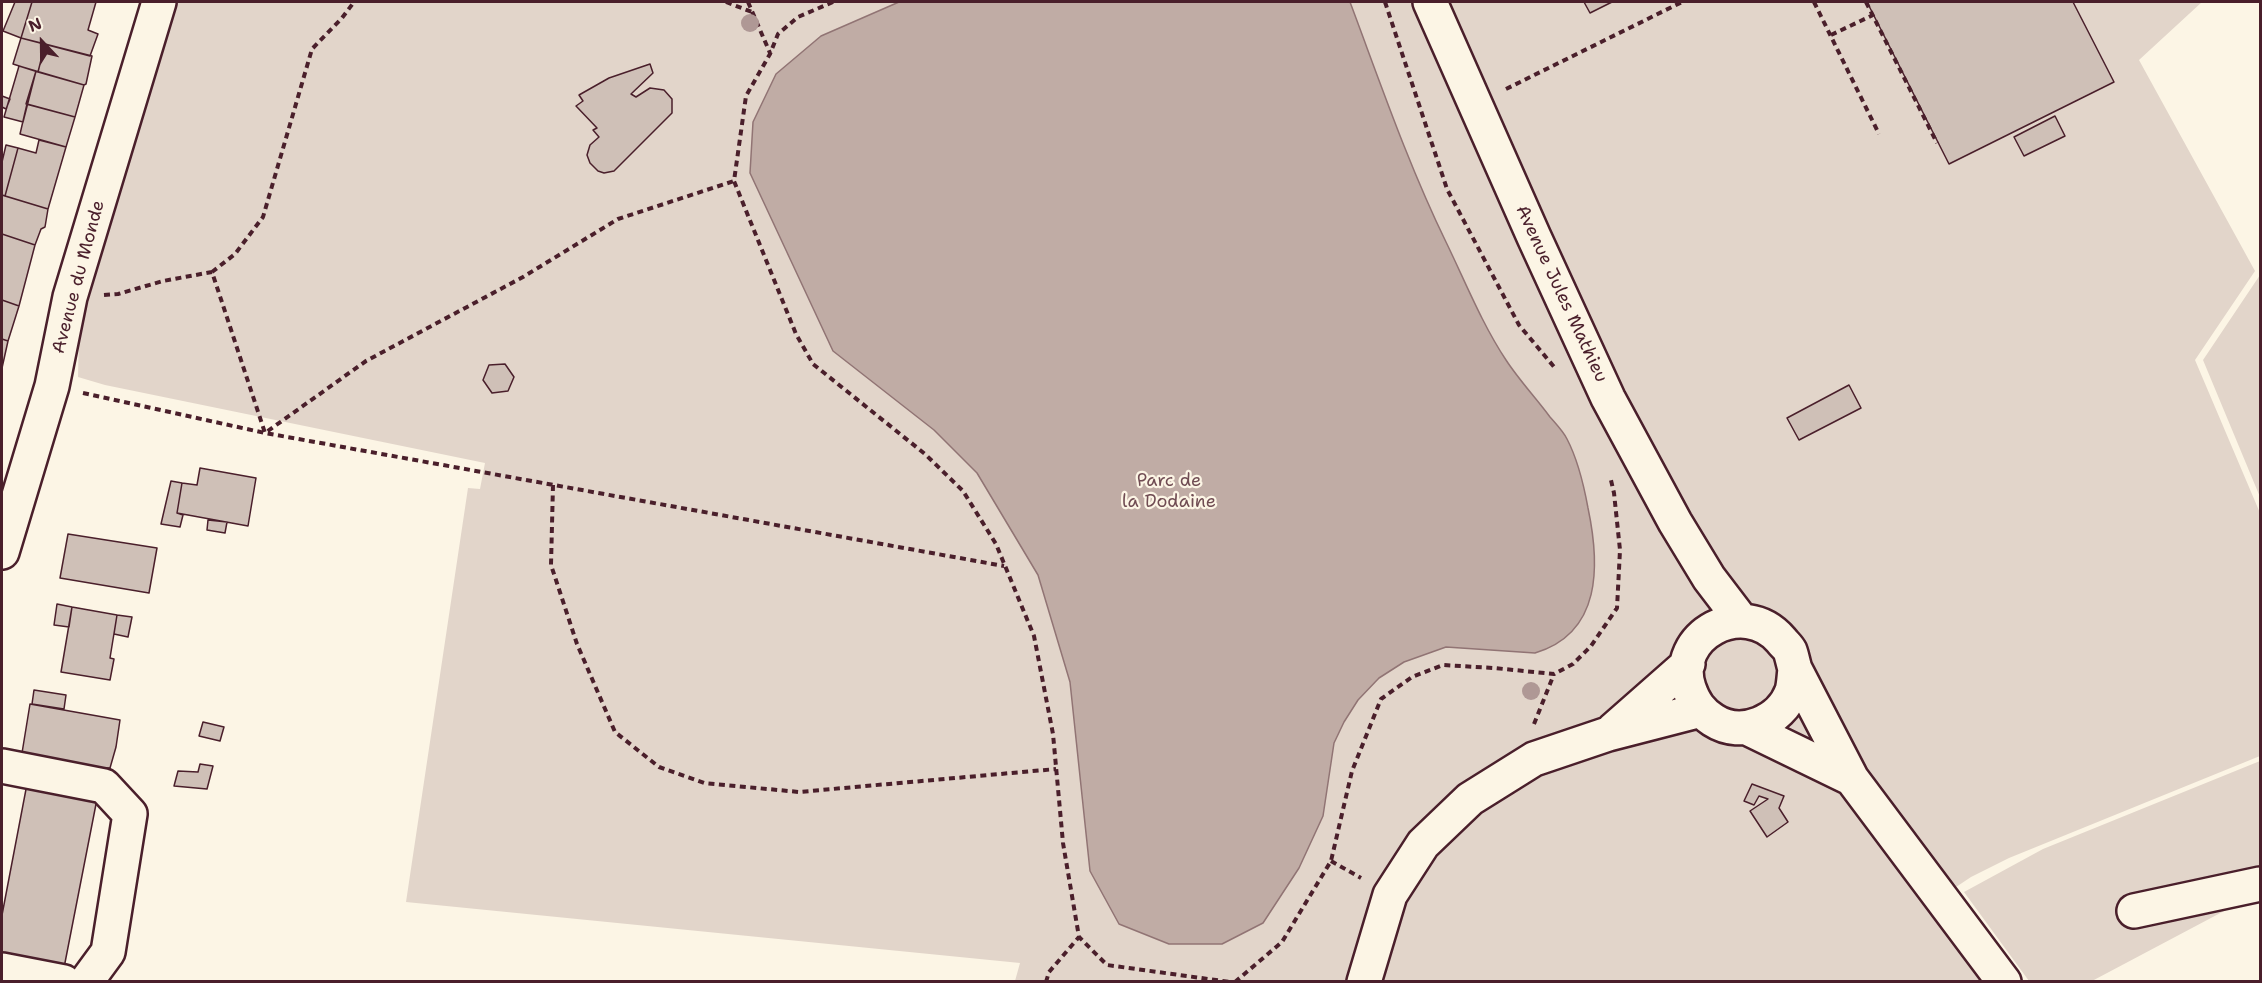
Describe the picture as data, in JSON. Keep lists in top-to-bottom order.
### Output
{
  "streets": {
    "street": ["Avenue du Monde", "Avenue Jules Mathieu"]
  },
  "parks": ["Parc de la Dodaine"],
  "north": "top"
}
